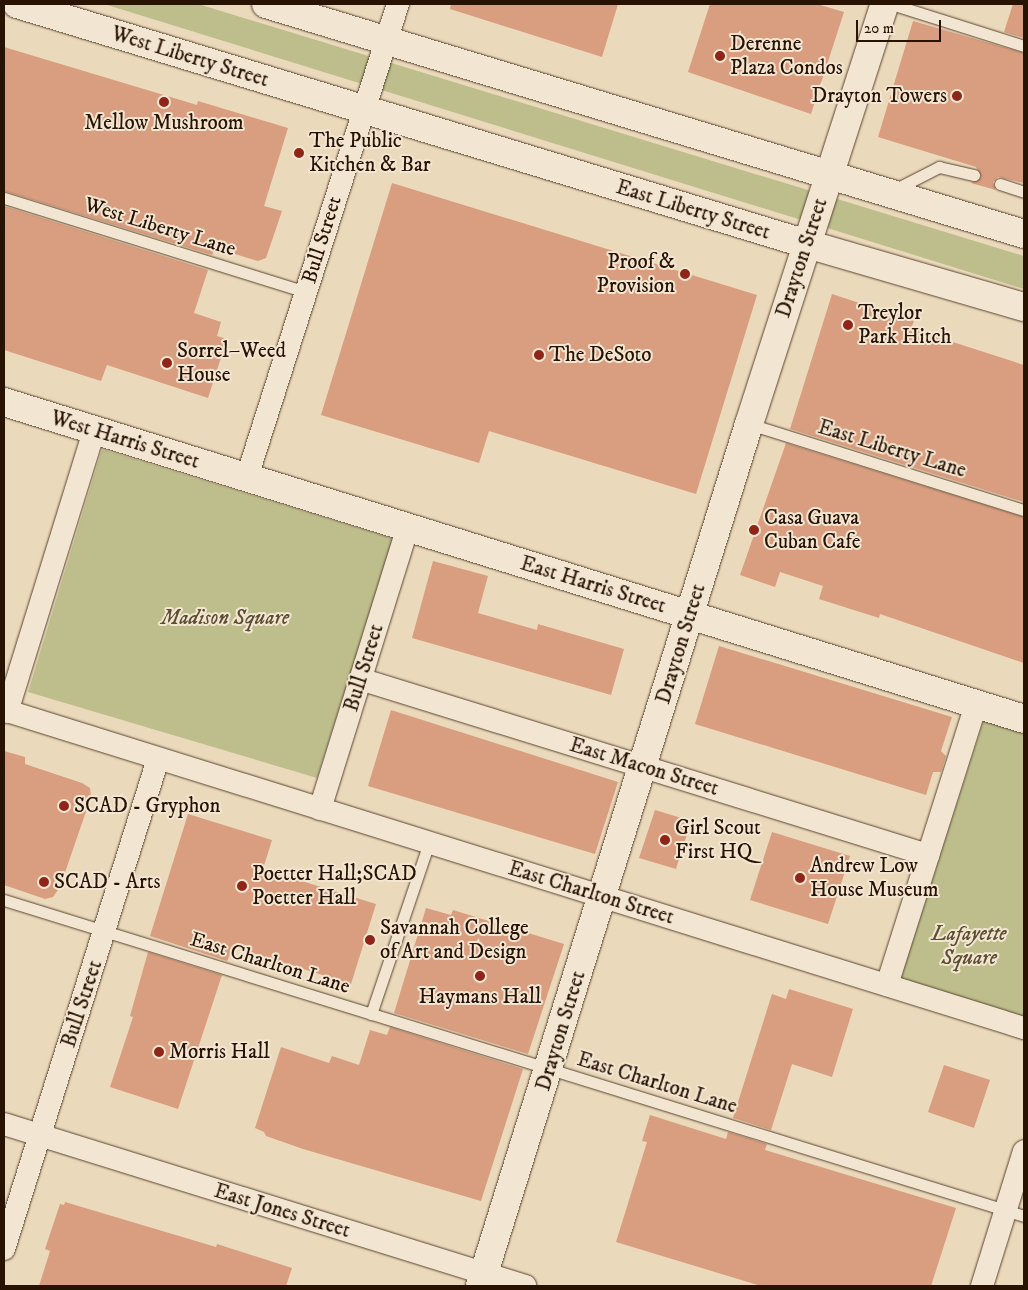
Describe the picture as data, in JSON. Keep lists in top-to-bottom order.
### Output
{
  "streets": {
    "main road": [
      "West Liberty Street",
      "East Liberty Street",
      "Drayton Street",
      "West Harris Street",
      "East Harris Street"
    ],
    "street": [
      "Bull Street",
      "East Macon Street",
      "East Charlton Street",
      "East Jones Street"
    ],
    "lane": ["West Liberty Lane", "East Liberty Lane", "East Charlton Lane"]
  },
  "crossings": [
    ["West Liberty Street", "East Liberty Street"],
    ["West Liberty Street", "Bull Street"],
    ["East Liberty Street", "Bull Street"],
    ["East Liberty Street", "Drayton Street"],
    ["West Liberty Lane", "Bull Street"],
    ["Bull Street", "West Harris Street"],
    ["Bull Street", "East Harris Street"],
    ["Bull Street", "East Macon Street"],
    ["Bull Street", "East Charlton Street"],
    ["Bull Street", "East Charlton Lane"],
    ["Bull Street", "East Jones Street"],
    ["Drayton Street", "East Liberty Lane"],
    ["Drayton Street", "East Harris Street"],
    ["Drayton Street", "East Macon Street"],
    ["Drayton Street", "East Charlton Street"],
    ["Drayton Street", "East Charlton Lane"],
    ["Drayton Street", "East Jones Street"],
    ["West Harris Street", "East Harris Street"]
  ],
  "parks": ["Madison Square", "Lafayette Square"],
  "places": [
    "Derenne Plaza Condos",
    "Drayton Towers",
    "Mellow Mushroom",
    "The Public Kitchen & Bar",
    "Proof & Provision",
    "Treylor Park Hitch",
    "The DeSoto",
    "Sorrel–Weed House",
    "Casa Guava Cuban Cafe",
    "SCAD - Gryphon",
    "Girl Scout First HQ",
    "Andrew Low House Museum",
    "SCAD - Arts",
    "Poetter Hall;SCAD Poetter Hall",
    "Savannah College of Art and Design",
    "Haymans Hall",
    "Morris Hall"
  ],
  "scale_bar": "20 m"
}
